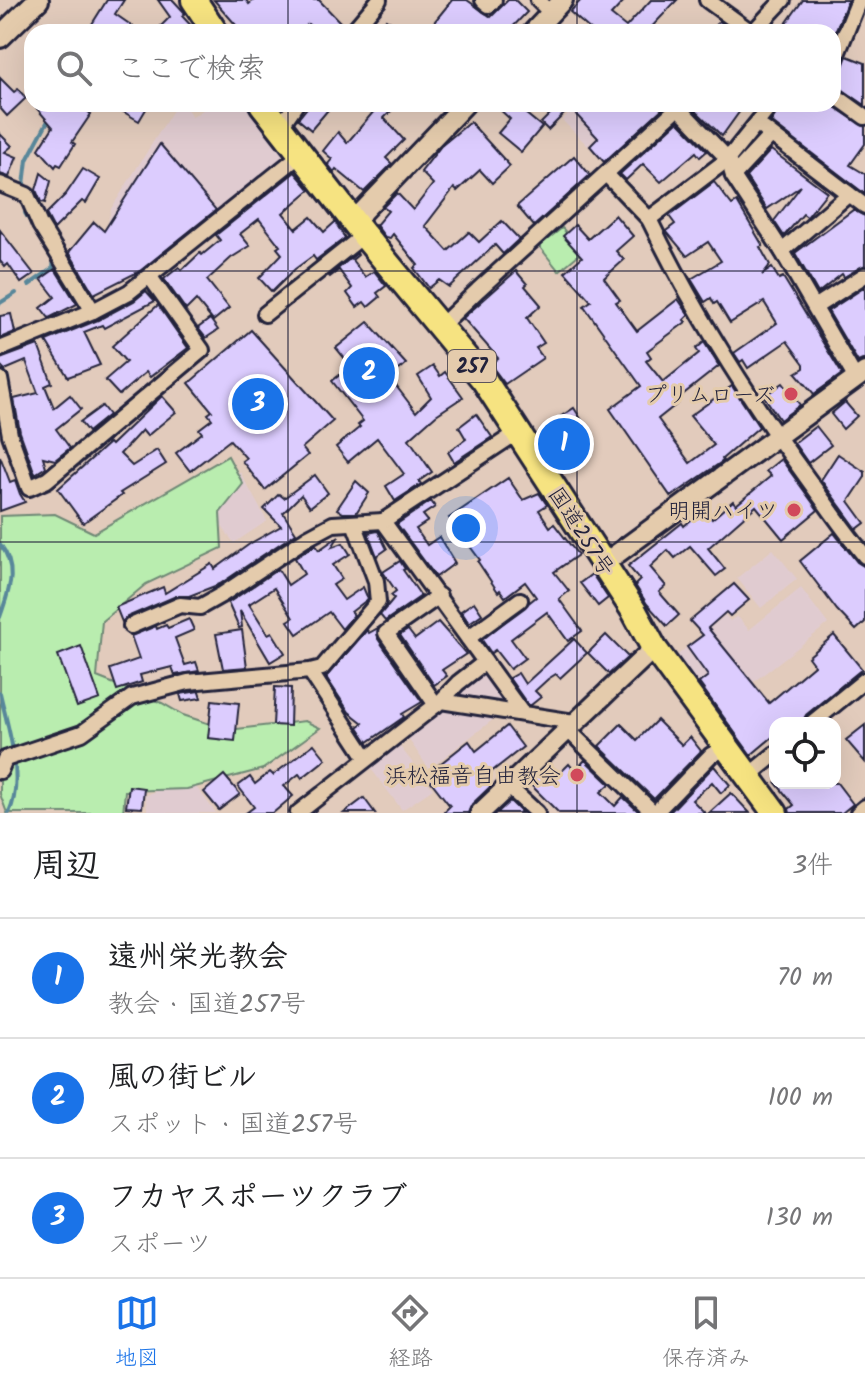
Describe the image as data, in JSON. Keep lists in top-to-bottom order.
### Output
{
  "streets": {
    "highway": ["257", "国道257号"]
  },
  "places": ["プリムローズ", "明開ハイツ", "浜松福音自由教会"],
  "page": {
    "search": "ここで検索",
    "pins": ["2", "3", "1"],
    "heading": ["周辺", "3件"],
    "list": [
      {
        "mark": "1",
        "name": "遠州栄光教会",
        "note": "教会 · 国道257号",
        "value": "70 m"
      },
      {
        "mark": "2",
        "name": "風の街ビル",
        "note": "スポット · 国道257号",
        "value": "100 m"
      },
      {
        "mark": "3",
        "name": "フカヤスポーツクラブ",
        "note": "スポーツ",
        "value": "130 m"
      }
    ],
    "nav": ["地図", "経路", "保存済み"]
  }
}
